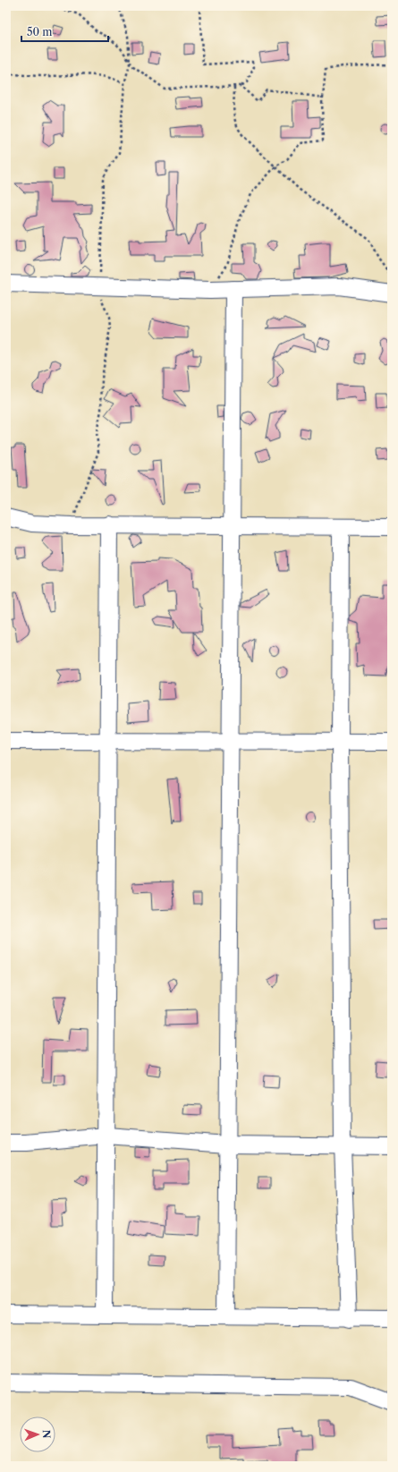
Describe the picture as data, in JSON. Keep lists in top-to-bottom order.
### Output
{
  "scale_bar": "50 m",
  "north": "right"
}
